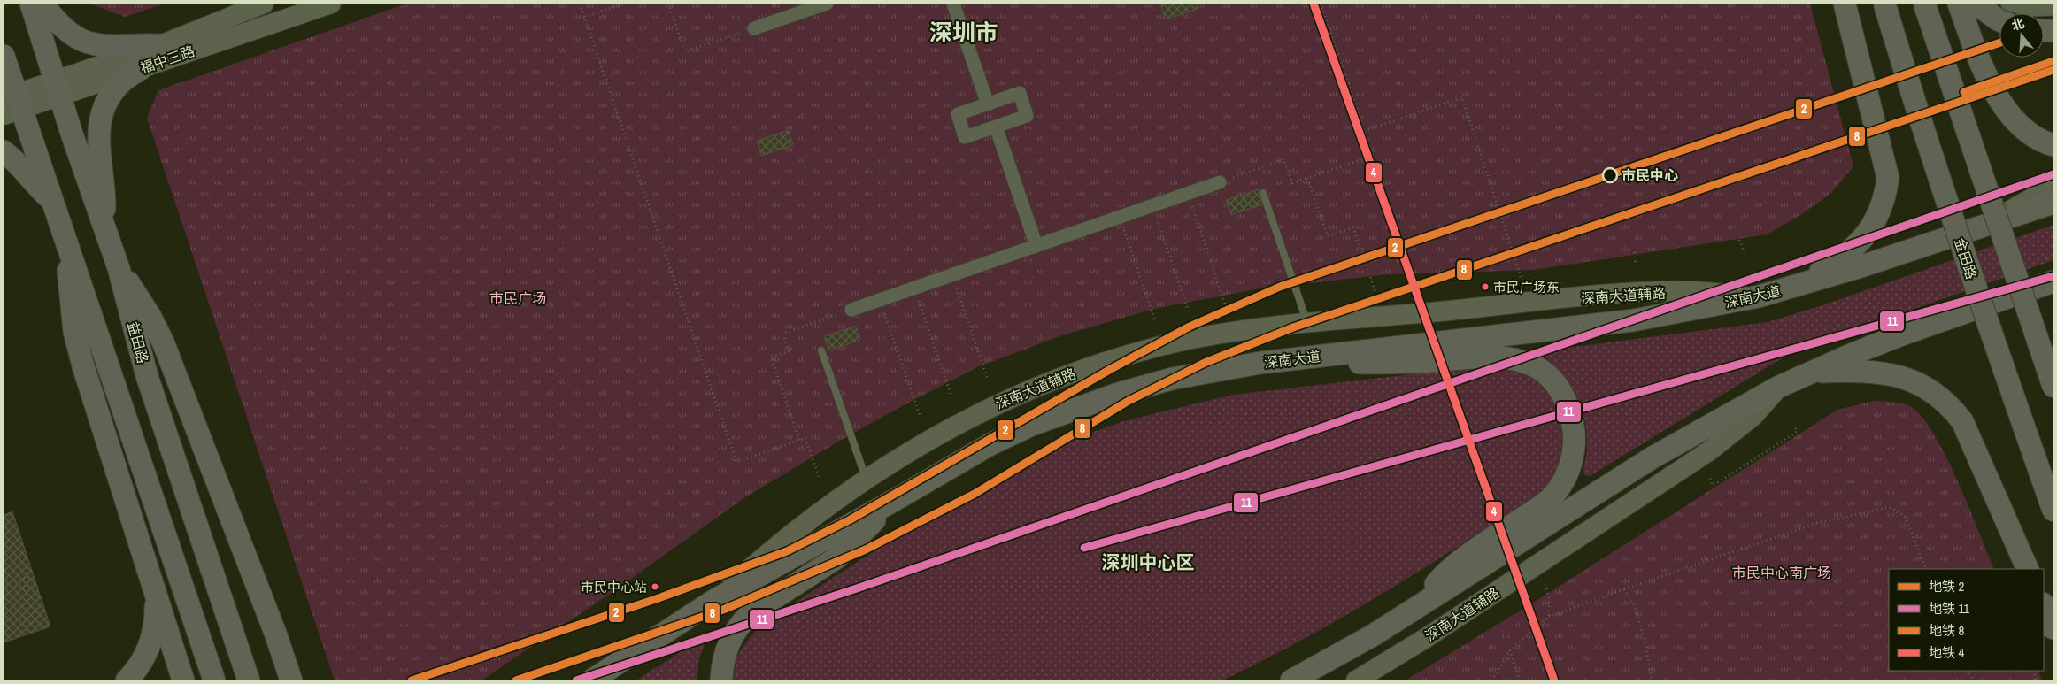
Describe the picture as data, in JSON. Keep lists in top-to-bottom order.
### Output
{
  "streets": {
    "main road": [
      "福中三路",
      "金田路",
      "深南大道辅路",
      "深南大道",
      "益田路"
    ]
  },
  "crossings": [
    ["福中三路", "益田路"],
    ["深南大道辅路", "深南大道"]
  ],
  "districts": ["深圳市", "深圳中心区"],
  "parks": ["市民广场", "市民中心南广场"],
  "places": ["市民中心", "市民广场东", "市民中心站"],
  "lines": [
    "metro line 4",
    "metro line 2",
    "metro line 8",
    "metro line 11"
  ],
  "legend": [
    "地铁 2",
    "地铁 11",
    "地铁 8",
    "地铁 4"
  ],
  "north": "top"
}
